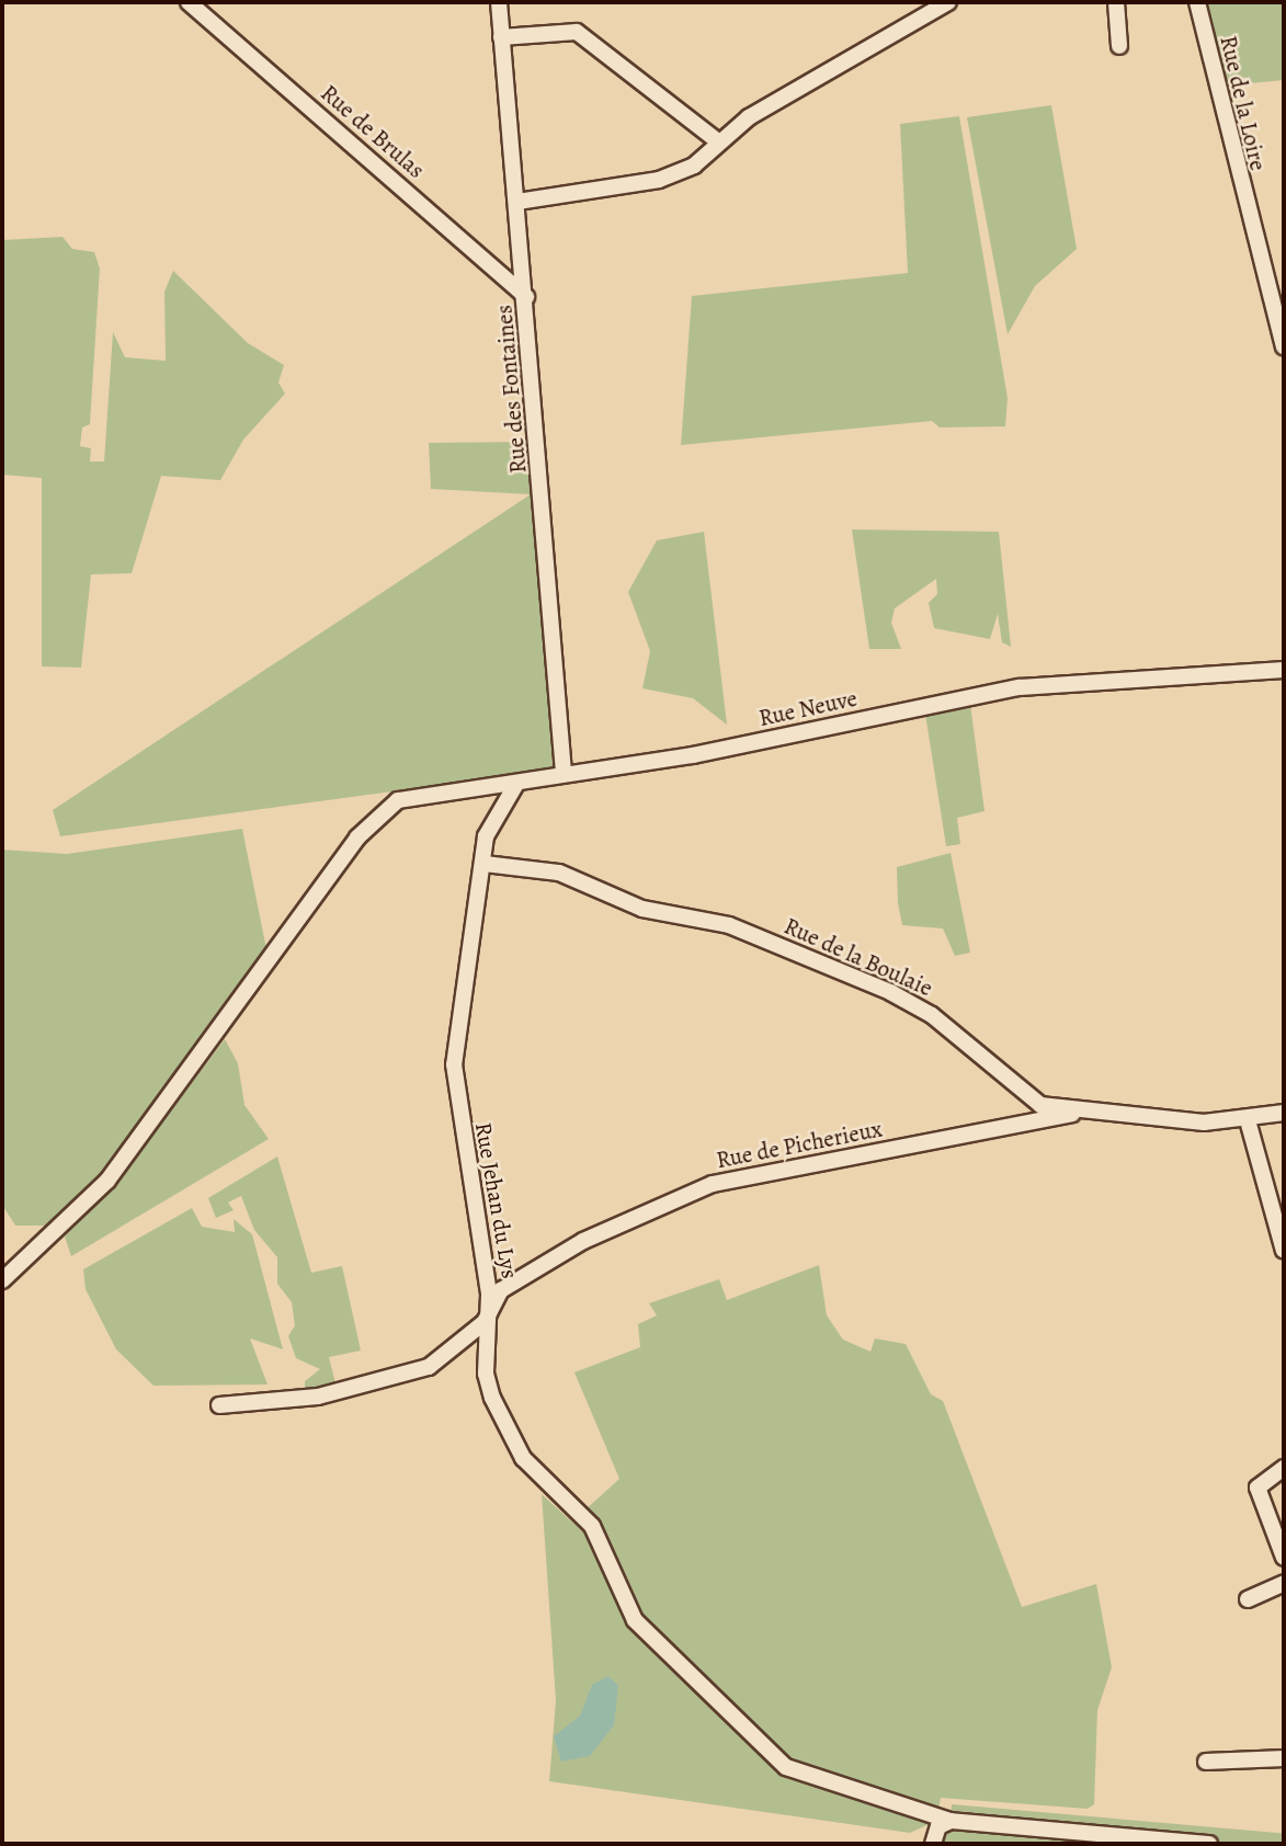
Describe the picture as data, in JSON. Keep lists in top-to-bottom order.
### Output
{
  "streets": {
    "street": [
      "Rue de la Loire",
      "Rue de Brulas",
      "Rue des Fontaines",
      "Rue Neuve",
      "Rue de la Boulaie",
      "Rue de Picherieux",
      "Rue Jehan du Lys"
    ]
  },
  "crossings": [
    ["Rue de Brulas", "Rue des Fontaines"],
    ["Rue des Fontaines", "Rue Neuve"],
    ["Rue Neuve", "Rue Jehan du Lys"],
    ["Rue de la Boulaie", "Rue de Picherieux"],
    ["Rue de la Boulaie", "Rue Jehan du Lys"],
    ["Rue de Picherieux", "Rue Jehan du Lys"]
  ]
}
